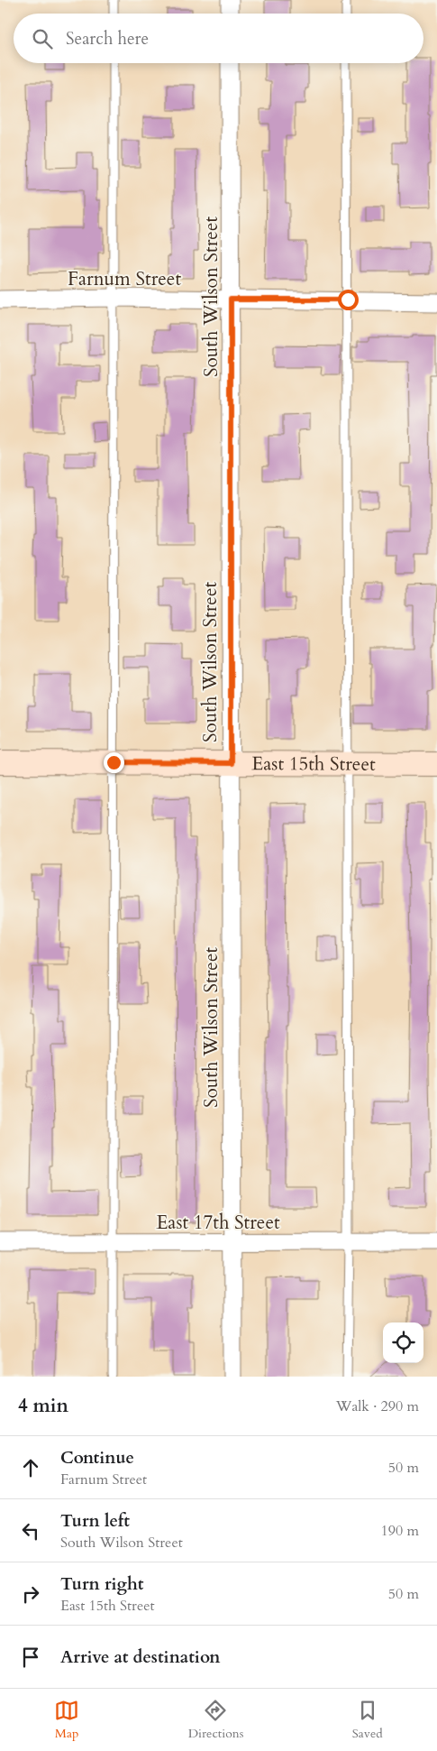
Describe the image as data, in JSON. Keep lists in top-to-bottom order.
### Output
{
  "streets": {
    "main road": ["East 15th Street"],
    "street": ["Farnum Street", "South Wilson Street", "East 17th Street"]
  },
  "crossings": [
    ["Farnum Street", "South Wilson Street"],
    ["South Wilson Street", "East 15th Street"],
    ["South Wilson Street", "East 17th Street"]
  ],
  "page": {
    "search": "Search here",
    "heading": ["4 min", "Walk · 290 m"],
    "list": [
      ["Continue", "Farnum Street", "50 m"],
      ["Turn left", "South Wilson Street", "190 m"],
      ["Turn right", "East 15th Street", "50 m"],
      "Arrive at destination"
    ],
    "nav": ["Map", "Directions", "Saved"]
  }
}
